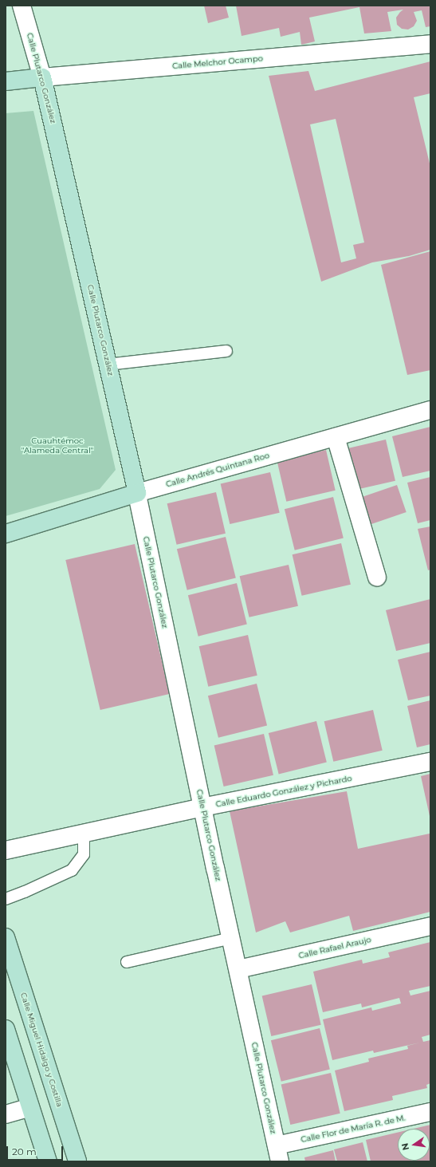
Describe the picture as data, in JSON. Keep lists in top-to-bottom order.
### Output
{
  "streets": {
    "main road": [
      "Calle Melchor Ocampo",
      "Calle Plutarco González",
      "Calle Andrés Quintana Roo",
      "Calle Miguel Hidalgo y Costilla"
    ],
    "street": ["Calle Eduardo González y Pichardo", "Calle Rafael Araujo", "Calle Flor de María R. de M."]
  },
  "crossings": [
    ["Calle Melchor Ocampo", "Calle Plutarco González"],
    ["Calle Plutarco González", "Calle Andrés Quintana Roo"],
    ["Calle Plutarco González", "Calle Eduardo González y Pichardo"],
    ["Calle Plutarco González", "Calle Rafael Araujo"],
    ["Calle Plutarco González", "Calle Flor de María R. de M."]
  ],
  "parks": ["Cuauhtémoc \"Alameda Central\""],
  "scale_bar": "20 m",
  "north": "left"
}
